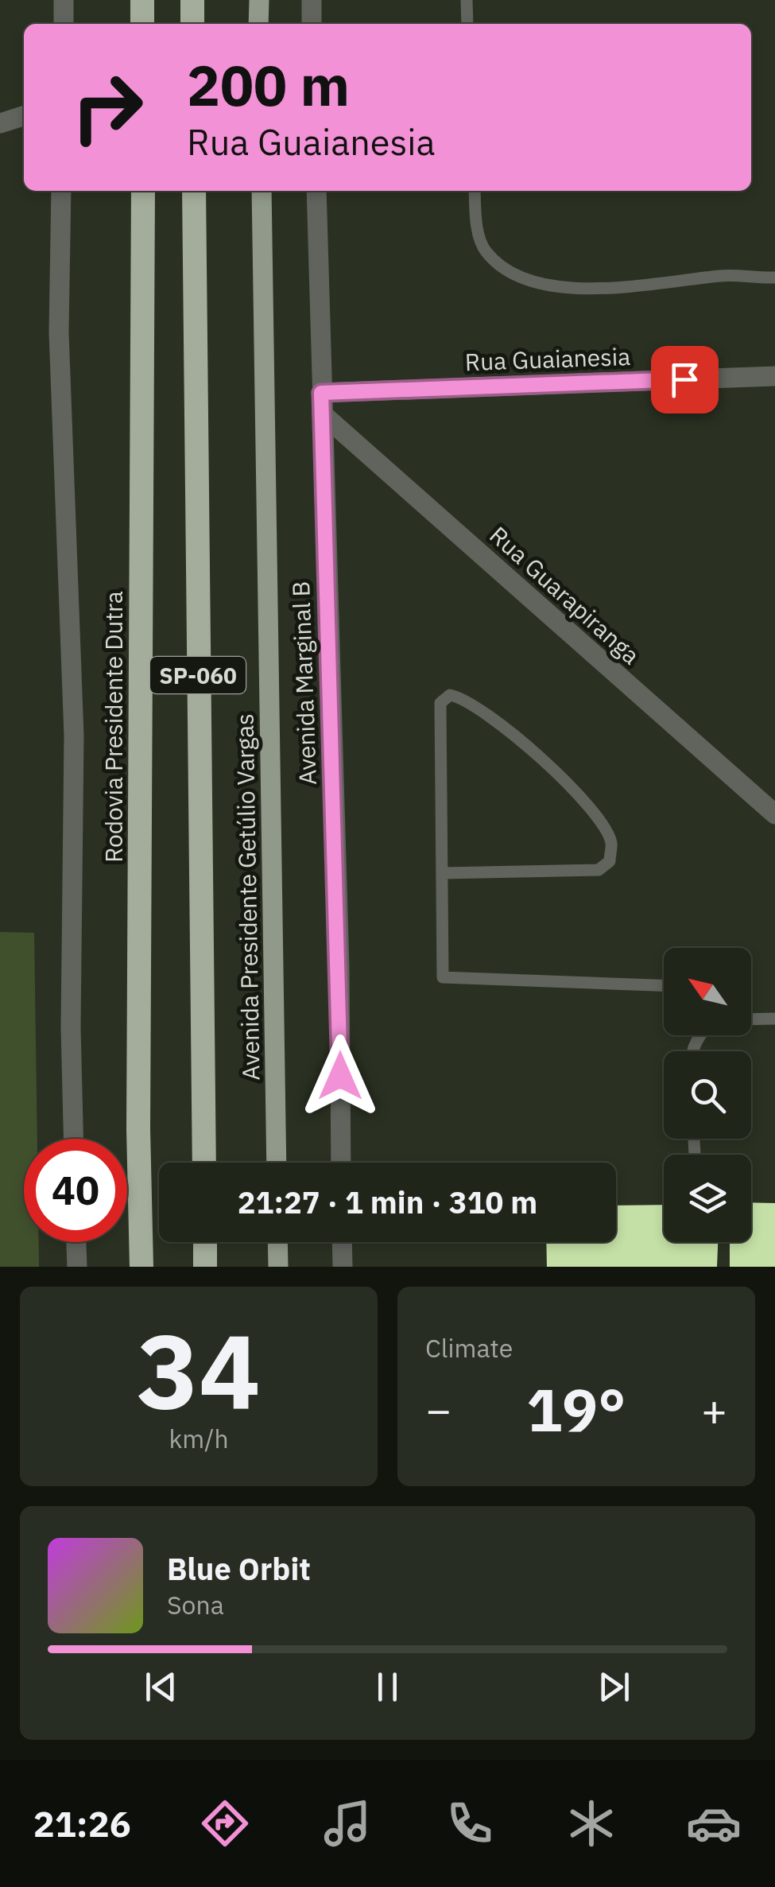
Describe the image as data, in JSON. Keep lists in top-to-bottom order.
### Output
{
  "streets": {
    "highway": ["SP-060", "Rodovia Presidente Dutra"],
    "main road": ["Avenida Presidente Getúlio Vargas"],
    "street": ["Rua Guaianesia", "Rua Guarapiranga", "Avenida Marginal B"]
  },
  "crossings": [
    ["Rua Guaianesia", "Rua Guarapiranga"],
    ["Rua Guaianesia", "Avenida Marginal B"],
    ["Rua Guarapiranga", "Avenida Marginal B"]
  ],
  "north": "top left",
  "page": {
    "turn": ["200 m", "Rua Guaianesia"],
    "limit": "40",
    "trip": "21:27 · 1 min · 310 m",
    "tile": [
      ["34", "km/h"],
      "Climate"
    ],
    "heat": ["−", "19°", "+"],
    "song": ["Blue Orbit", "Sona"],
    "tabs": "21:26"
  }
}
